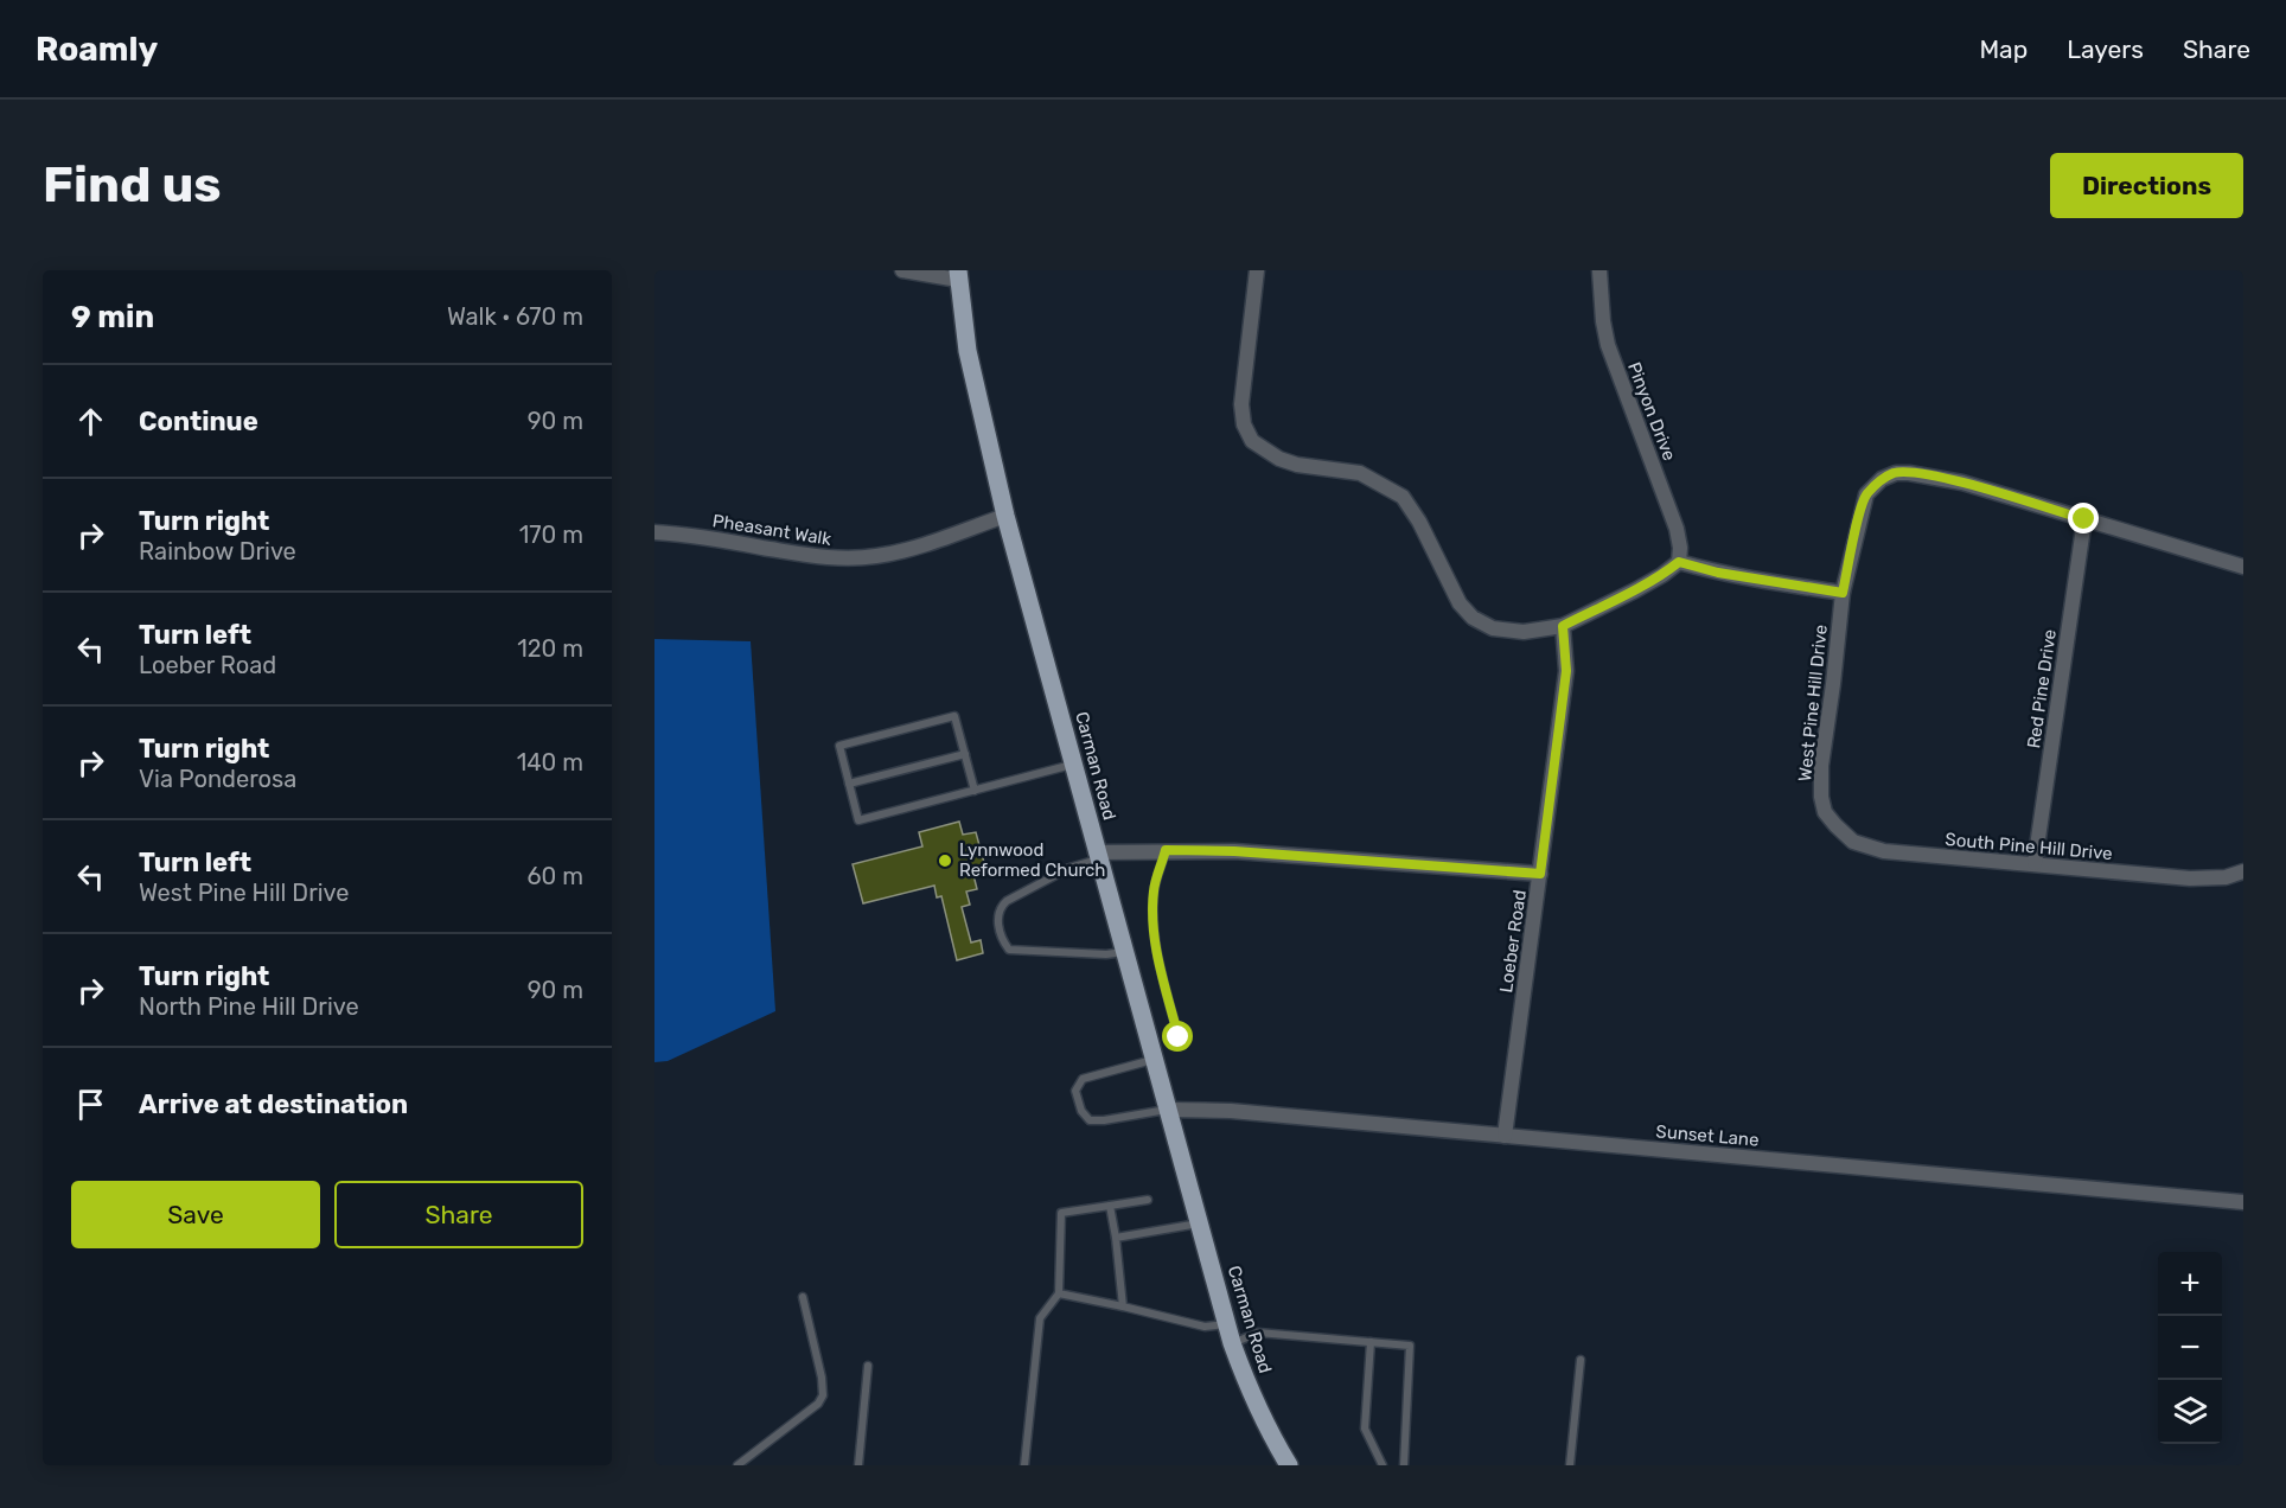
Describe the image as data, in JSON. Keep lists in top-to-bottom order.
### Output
{
  "streets": {
    "main road": ["Carman Road"],
    "street": [
      "Pinyon Drive",
      "Pheasant Walk",
      "Red Pine Drive",
      "West Pine Hill Drive",
      "South Pine Hill Drive",
      "Loeber Road",
      "Sunset Lane"
    ]
  },
  "crossings": [
    ["Pheasant Walk", "Carman Road"],
    ["Red Pine Drive", "West Pine Hill Drive"],
    ["Red Pine Drive", "South Pine Hill Drive"],
    ["West Pine Hill Drive", "South Pine Hill Drive"],
    ["Carman Road", "Sunset Lane"],
    ["Loeber Road", "Sunset Lane"]
  ],
  "places": ["Lynnwood Reformed Church"],
  "page": {
    "header": "Roamly",
    "nav": ["Map", "Layers", "Share"],
    "buttons": [
      "Directions",
      ["Save", "Share"]
    ],
    "title": "Find us",
    "heading": ["9 min", "Walk · 670 m"],
    "list": [
      ["Continue", "90 m"],
      ["Turn right", "Rainbow Drive", "170 m"],
      ["Turn left", "Loeber Road", "120 m"],
      ["Turn right", "Via Ponderosa", "140 m"],
      ["Turn left", "West Pine Hill Drive", "60 m"],
      ["Turn right", "North Pine Hill Drive", "90 m"],
      "Arrive at destination"
    ],
    "map_buttons": ["+", "−"]
  }
}
